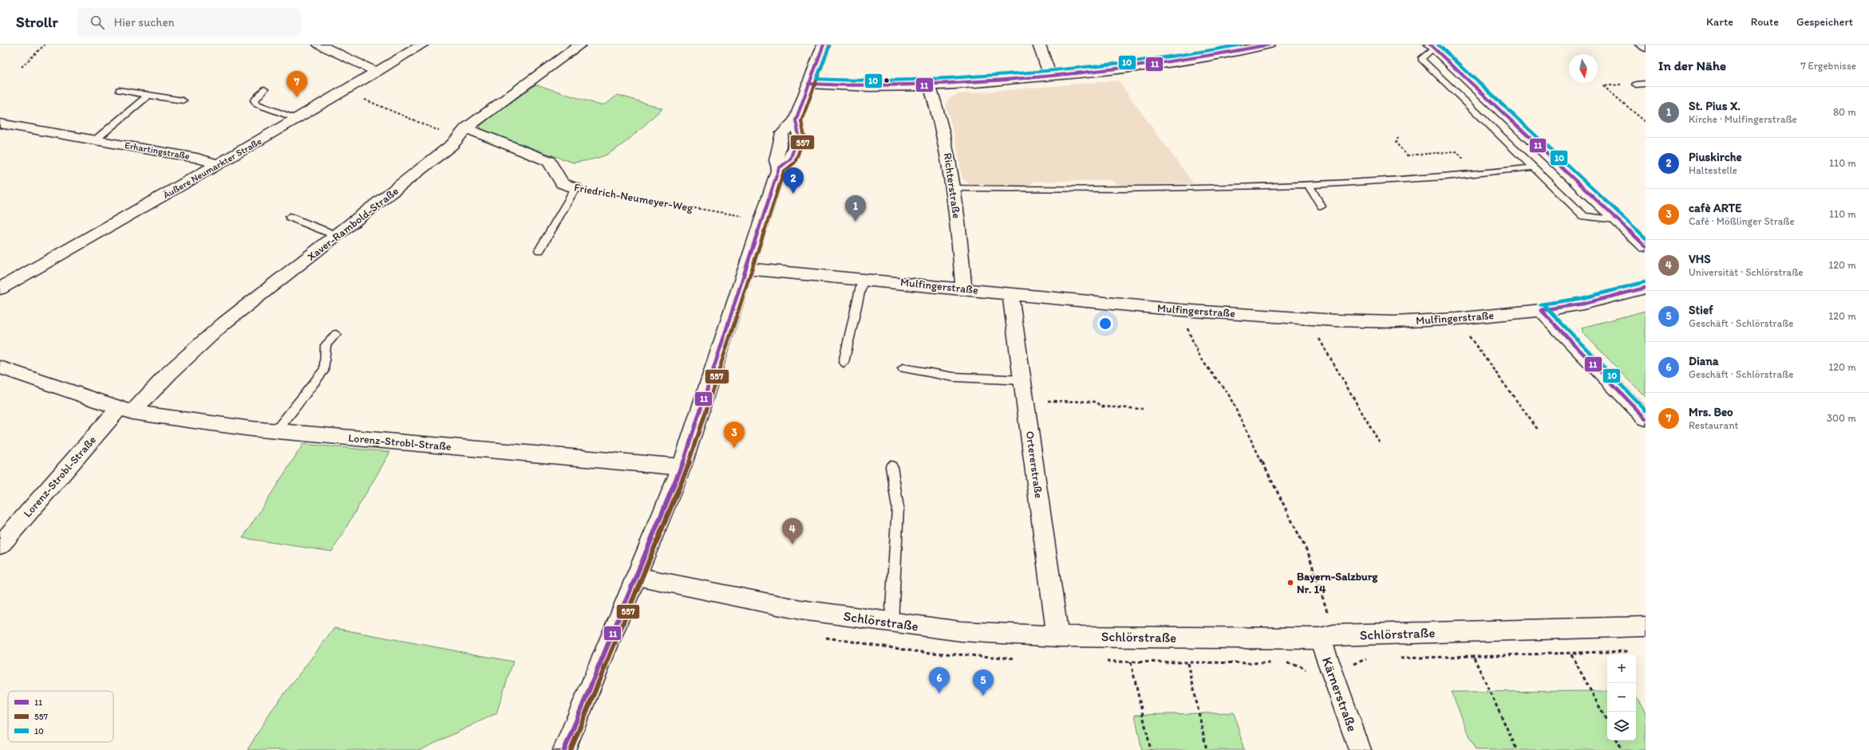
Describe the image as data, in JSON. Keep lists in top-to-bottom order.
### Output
{
  "streets": {
    "street": [
      "Erhartingstraße",
      "Äußere Neumarkter Straße",
      "Richterstraße",
      "Friedrich-Neumeyer-Weg",
      "Xaver-Rambold-Straße",
      "Mulfingerstraße",
      "Lorenz-Strobl-Straße",
      "Ortererstraße",
      "Schlörstraße",
      "Kärnerstraße"
    ]
  },
  "crossings": [
    ["Erhartingstraße", "Äußere Neumarkter Straße"],
    ["Richterstraße", "Mulfingerstraße"],
    ["Friedrich-Neumeyer-Weg", "Xaver-Rambold-Straße"],
    ["Xaver-Rambold-Straße", "Lorenz-Strobl-Straße"],
    ["Mulfingerstraße", "Ortererstraße"],
    ["Ortererstraße", "Schlörstraße"],
    ["Schlörstraße", "Kärnerstraße"]
  ],
  "places": ["Bayern-Salzburg Nr. 14"],
  "lines": ["transit line 11", "transit line 10", "transit line 557"],
  "legend": ["11", "557", "10"],
  "north": "bottom",
  "page": {
    "header": "Strollr",
    "search": "Hier suchen",
    "nav": ["Karte", "Route", "Gespeichert"],
    "heading": ["In der Nähe", "7 Ergebnisse"],
    "pins": [
      "7",
      "2",
      "1",
      "3",
      "4",
      "6",
      "5"
    ],
    "list": [
      {
        "mark": "1",
        "name": "St. Pius X.",
        "note": "Kirche · Mulfingerstraße",
        "value": "80 m"
      },
      {
        "mark": "2",
        "name": "Piuskirche",
        "note": "Haltestelle",
        "value": "110 m"
      },
      {
        "mark": "3",
        "name": "cafè ARTE",
        "note": "Café · Mößlinger Straße",
        "value": "110 m"
      },
      {
        "mark": "4",
        "name": "VHS",
        "note": "Universität · Schlörstraße",
        "value": "120 m"
      },
      {
        "mark": "5",
        "name": "Stief",
        "note": "Geschäft · Schlörstraße",
        "value": "120 m"
      },
      {
        "mark": "6",
        "name": "Diana",
        "note": "Geschäft · Schlörstraße",
        "value": "120 m"
      },
      {
        "mark": "7",
        "name": "Mrs. Beo",
        "note": "Restaurant",
        "value": "300 m"
      }
    ],
    "map_buttons": ["+", "−"]
  }
}
